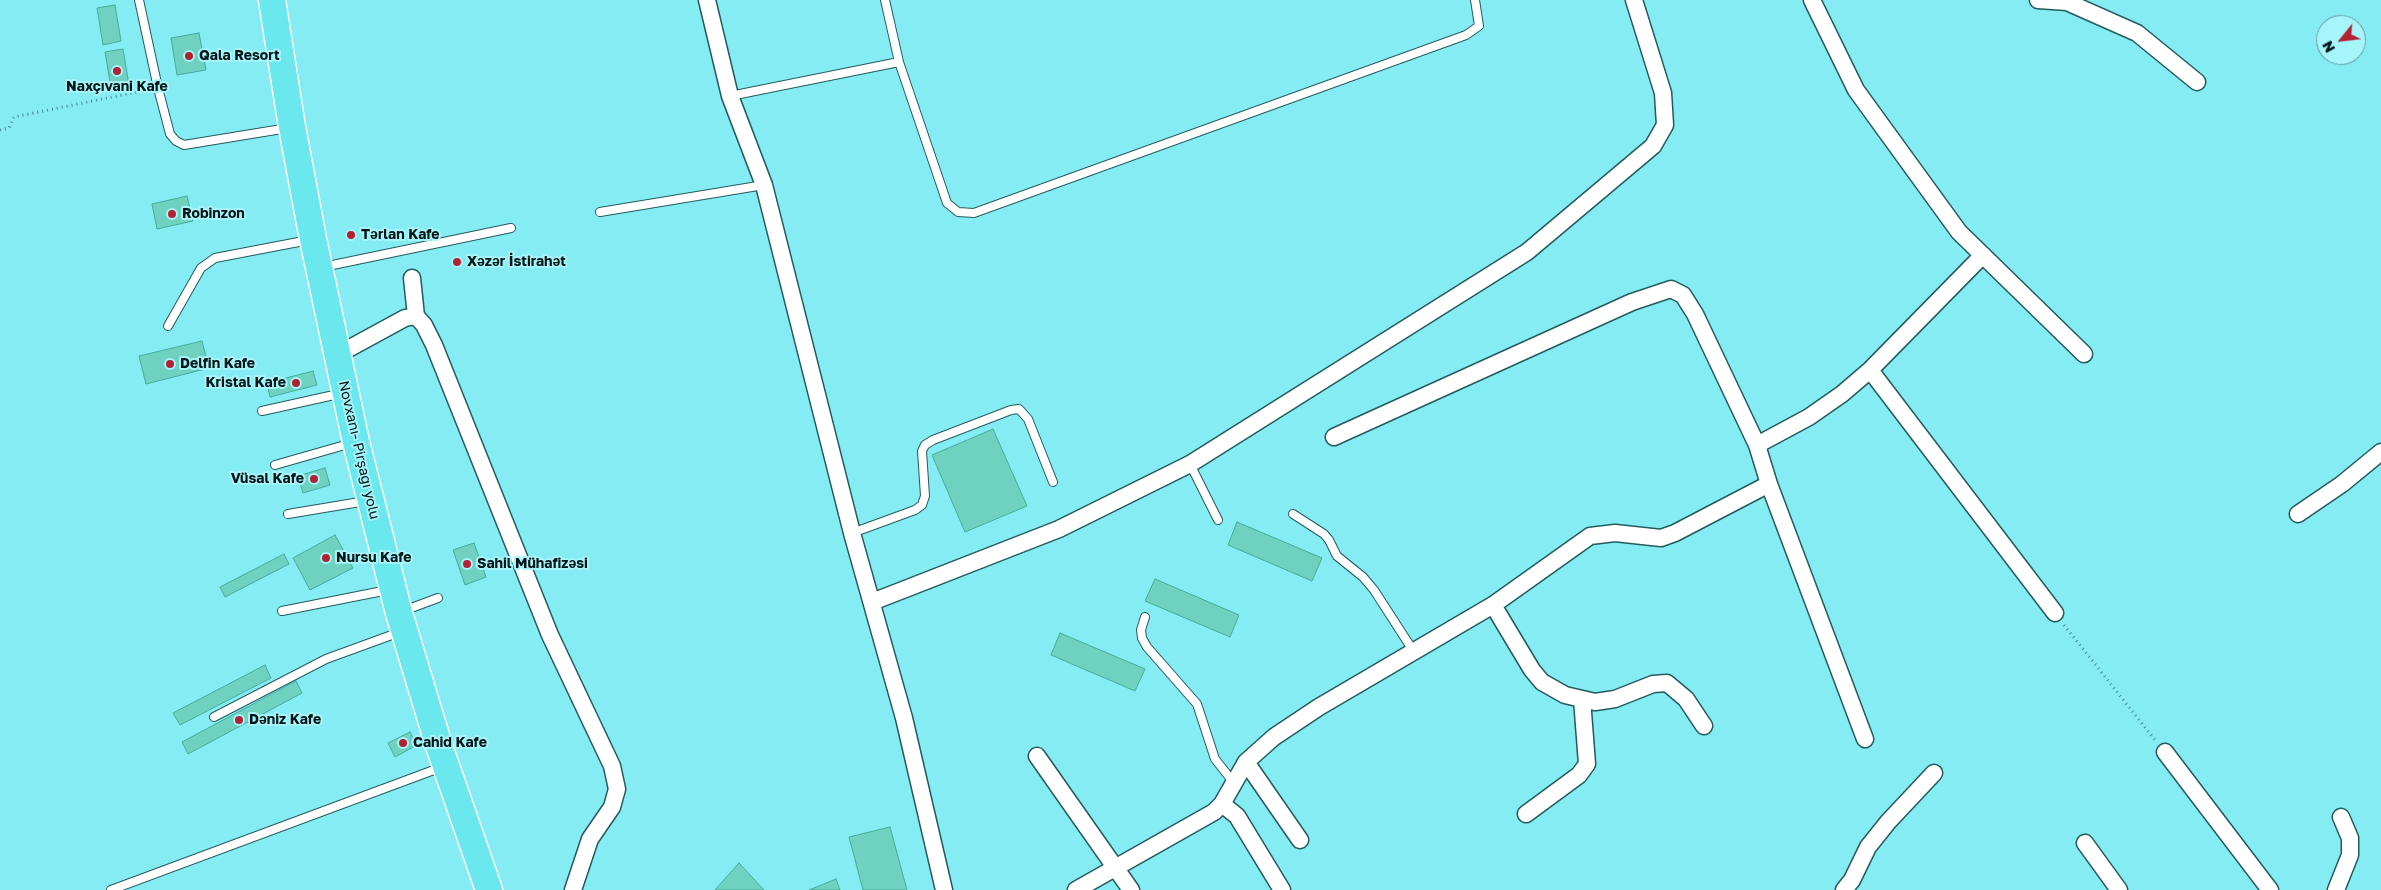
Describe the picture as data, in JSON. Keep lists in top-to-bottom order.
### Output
{
  "streets": {
    "main road": ["Novxanı- Pirşağı yolu"]
  },
  "places": [
    "Qala Resort",
    "Naxçıvani Kafe",
    "Robinzon",
    "Tərlan Kafe",
    "Xəzər İstirahət",
    "Delfin Kafe",
    "Kristal Kafe",
    "Vüsal Kafe",
    "Nursu Kafe",
    "Sahil Mühafizəsi",
    "Dəniz Kafe",
    "Cahid Kafe"
  ],
  "north": "bottom left"
}
